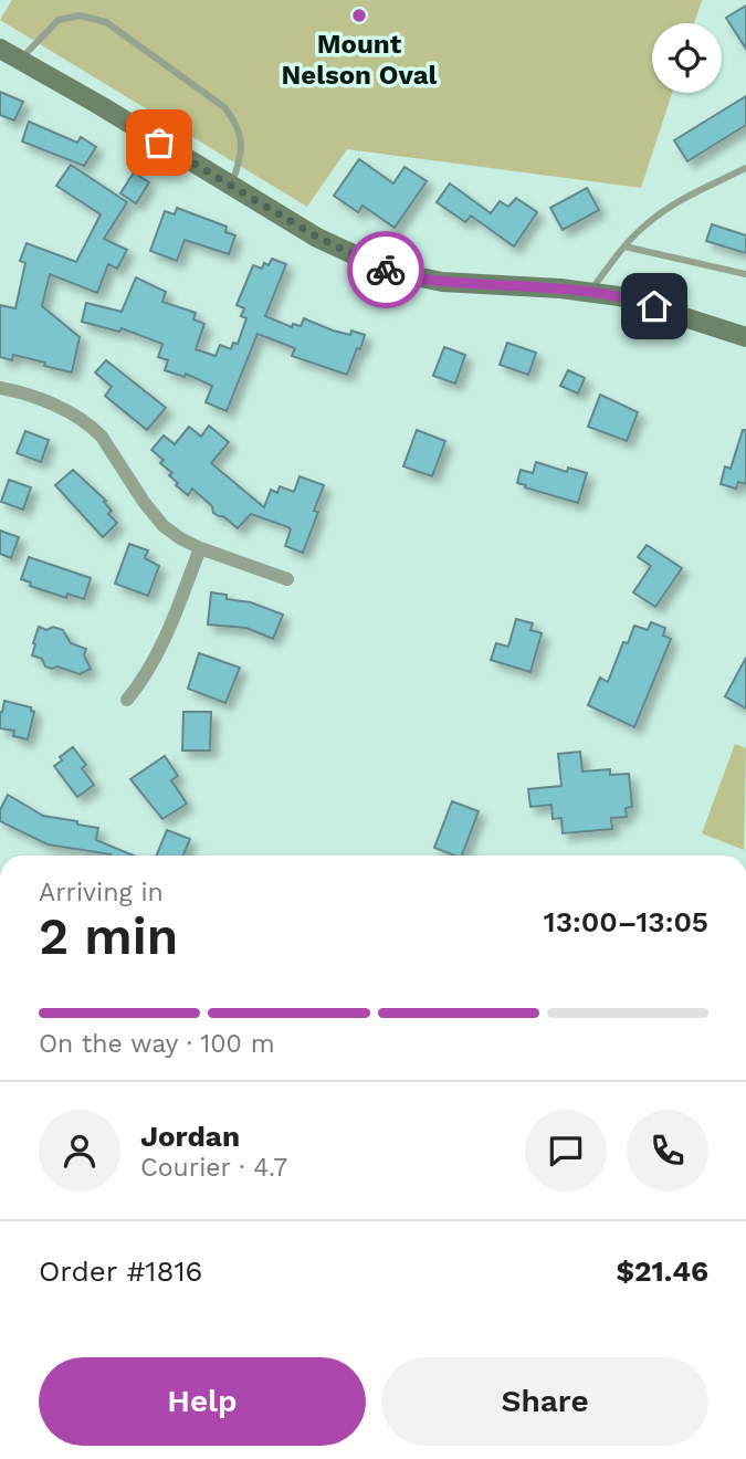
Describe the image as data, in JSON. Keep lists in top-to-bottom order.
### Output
{
  "places": ["Mount Nelson Oval"],
  "page": {
    "heading": ["2 min", "Arriving in", "13:00–13:05"],
    "panel": [
      "Jordan",
      "Courier · 4.7",
      "Order #1816",
      "$21.46"
    ],
    "bar": "On the way · 100 m",
    "buttons": ["Help", "Share"]
  }
}
